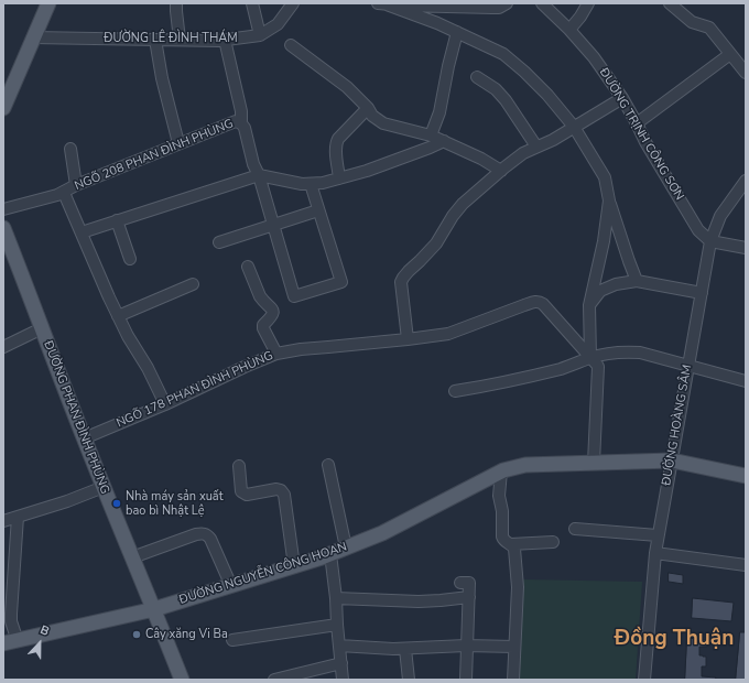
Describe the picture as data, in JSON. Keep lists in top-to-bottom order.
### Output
{
  "streets": {
    "main road": ["ĐƯỜNG PHAN ĐÌNH PHÙNG", "ĐƯỜNG NGUYỄN CÔNG HOAN"],
    "street": [
      "ĐƯỜNG LÊ ĐÌNH THÁM",
      "ĐƯỜNG TRỊNH CÔNG SƠN",
      "NGÕ 208 PHAN ĐÌNH PHÙNG",
      "NGÕ 178 PHAN ĐÌNH PHÙNG",
      "ĐƯỜNG HOÀNG SÂM"
    ]
  },
  "crossings": [
    ["ĐƯỜNG TRỊNH CÔNG SƠN", "ĐƯỜNG HOÀNG SÂM"],
    ["NGÕ 178 PHAN ĐÌNH PHÙNG", "ĐƯỜNG PHAN ĐÌNH PHÙNG"],
    ["ĐƯỜNG PHAN ĐÌNH PHÙNG", "ĐƯỜNG NGUYỄN CÔNG HOAN"],
    ["ĐƯỜNG HOÀNG SÂM", "ĐƯỜNG NGUYỄN CÔNG HOAN"]
  ],
  "districts": ["Đồng Thuận"],
  "places": ["Nhà máy sản xuất bao bì Nhật Lệ", "Cây xăng Vi Ba"],
  "north": "top"
}
